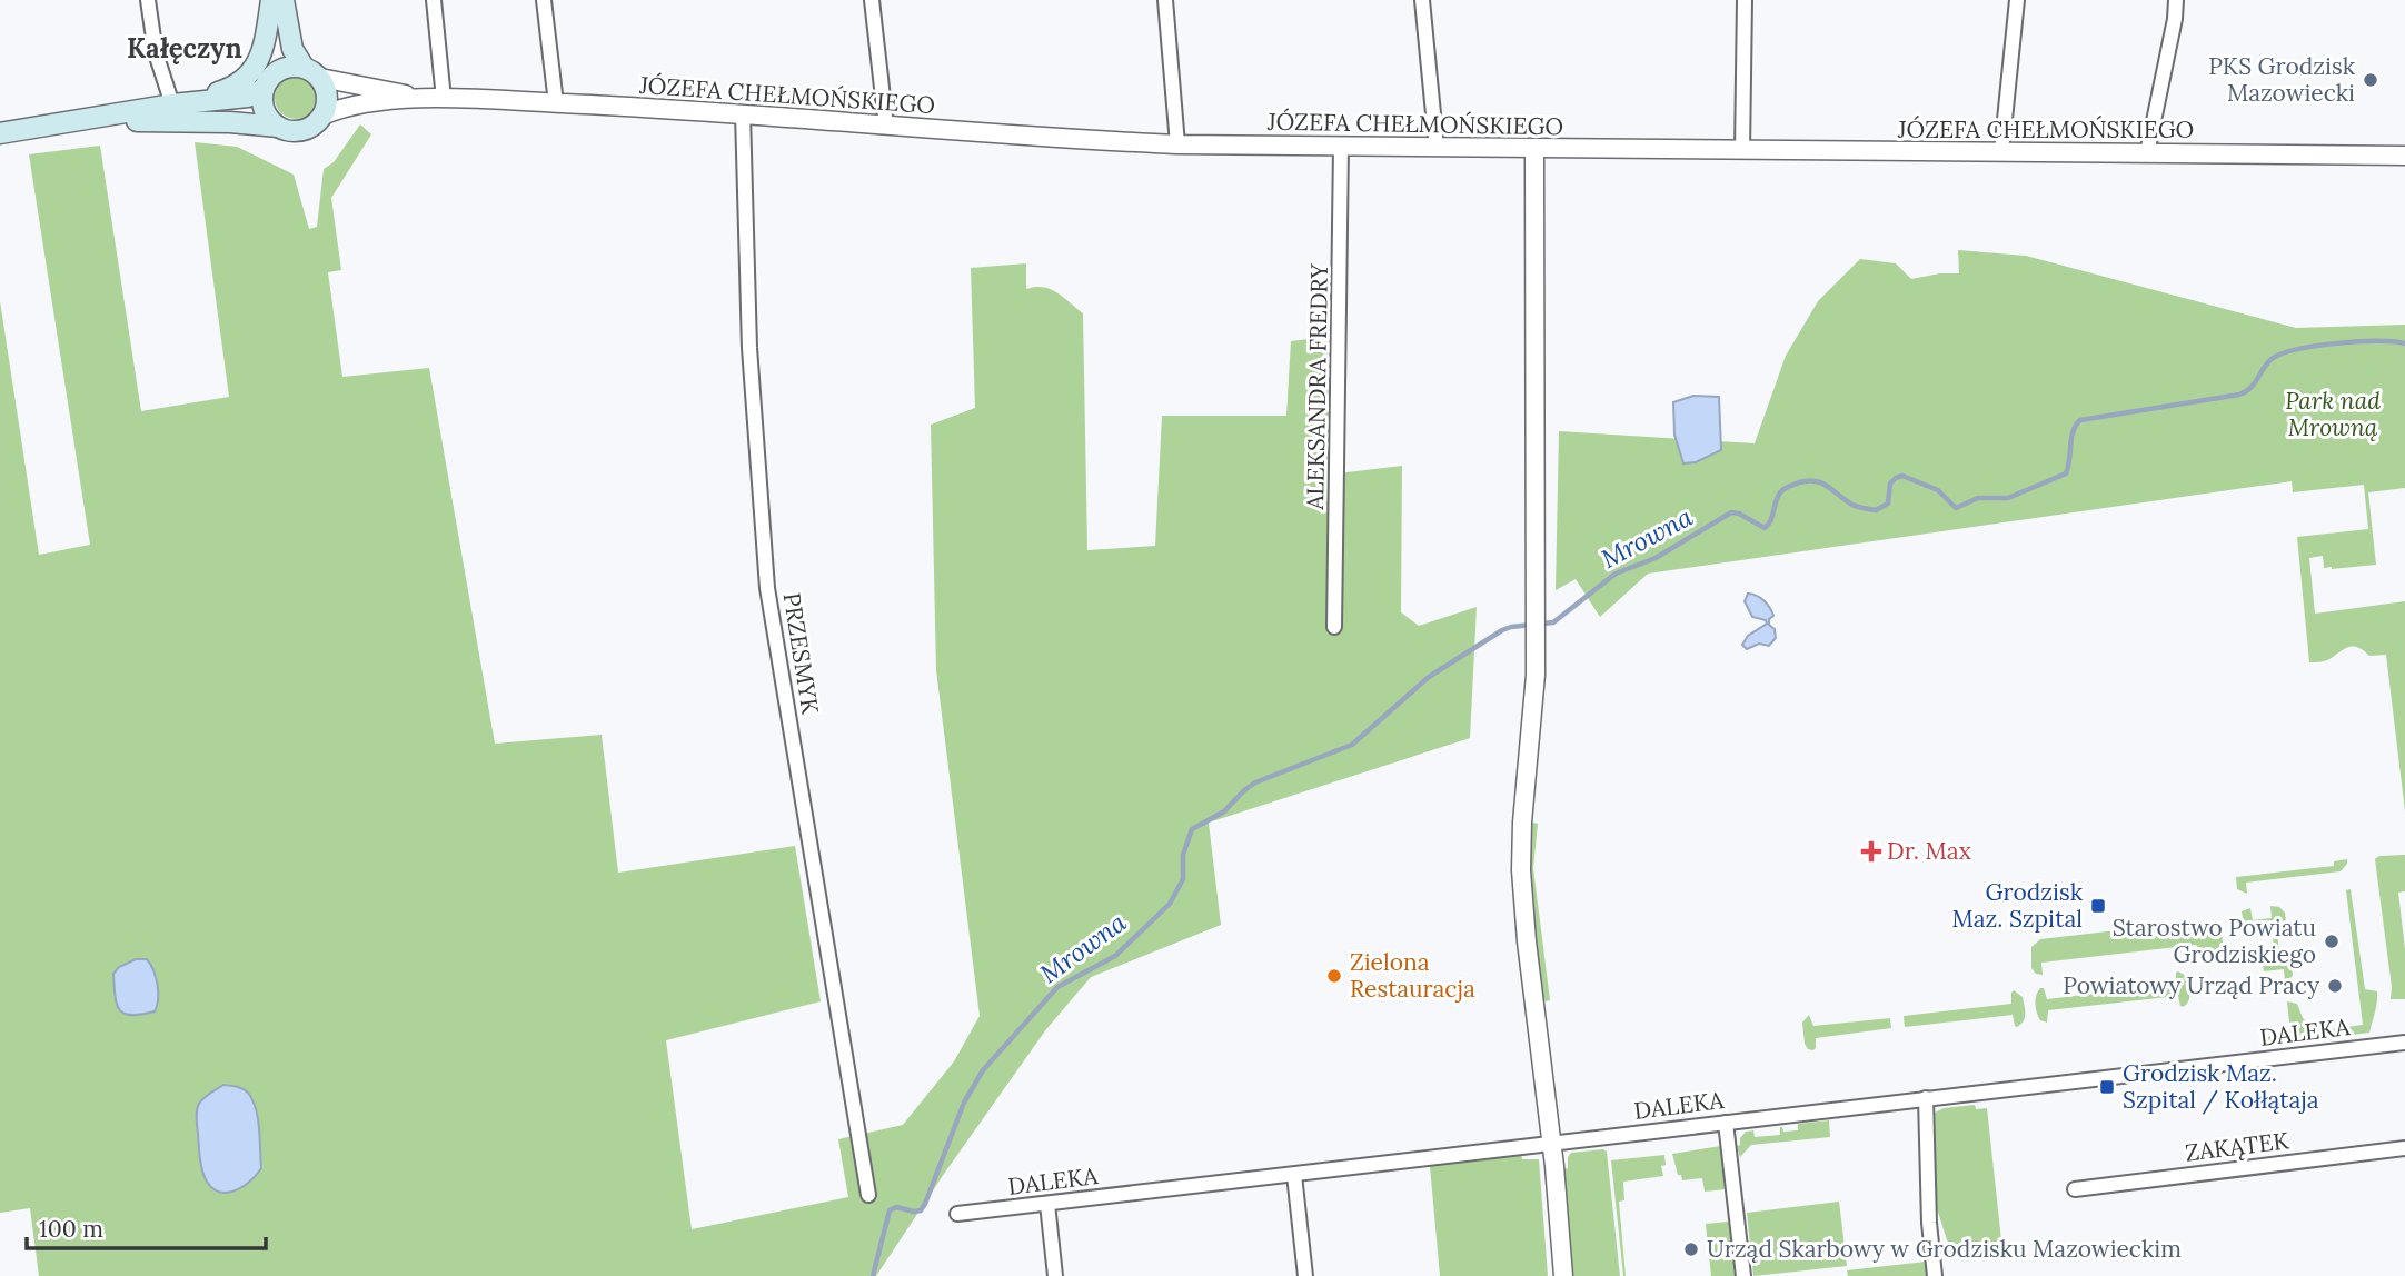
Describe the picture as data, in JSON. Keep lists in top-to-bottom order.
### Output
{
  "streets": {
    "street": [
      "JÓZEFA CHEŁMOŃSKIEGO",
      "ALEKSANDRA FREDRY",
      "PRZESMYK",
      "DALEKA",
      "ZAKĄTEK"
    ]
  },
  "crossings": [
    ["JÓZEFA CHEŁMOŃSKIEGO", "ALEKSANDRA FREDRY"],
    ["JÓZEFA CHEŁMOŃSKIEGO", "PRZESMYK"]
  ],
  "districts": ["Kałęczyn"],
  "water": ["Mrowna"],
  "parks": ["Park nad Mrowną"],
  "places": {
    "other": [
      "PKS Grodzisk Mazowiecki",
      "Starostwo Powiatu Grodziskiego",
      "Zielona Restauracja",
      "Powiatowy Urząd Pracy",
      "Urząd Skarbowy w Grodzisku Mazowieckim"
    ],
    "health": ["Dr. Max"],
    "transit": ["Grodzisk Maz. Szpital", "Grodzisk Maz. Szpital / Kołłątaja"]
  },
  "scale_bar": "100 m"
}
